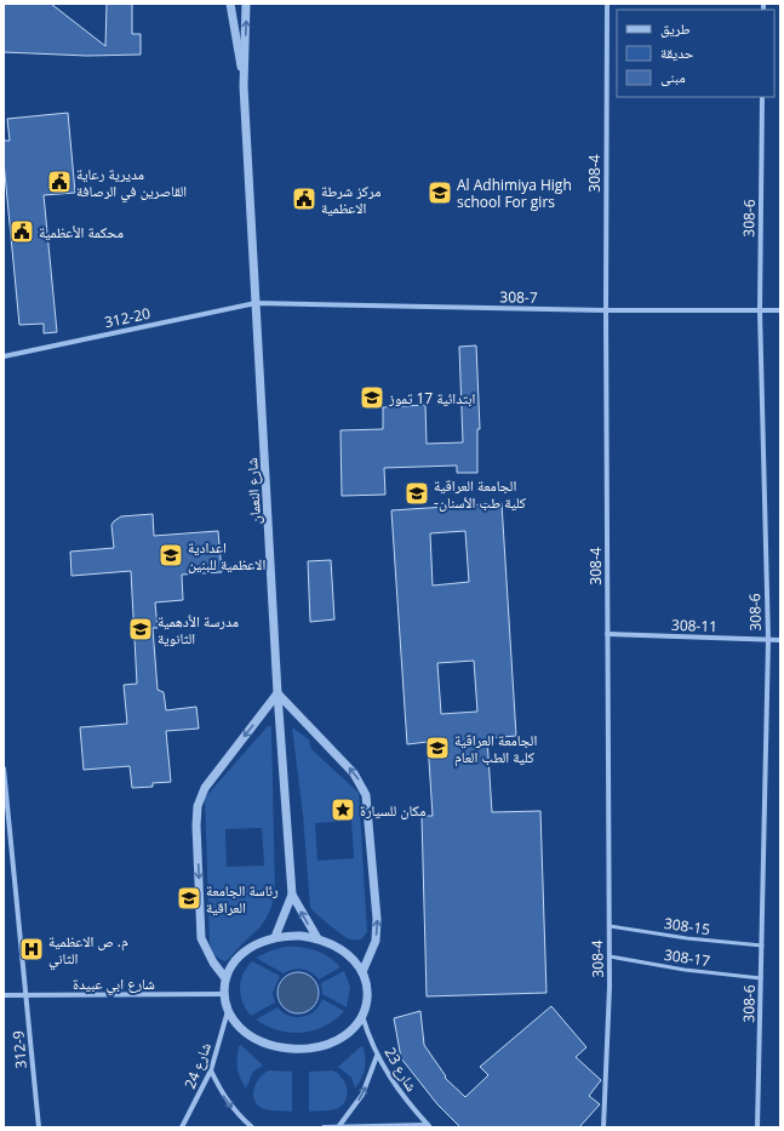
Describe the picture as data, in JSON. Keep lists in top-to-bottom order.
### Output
{
  "streets": {
    "street": [
      "308-4",
      "308-6",
      "308-7",
      "312-20",
      "شارع النعمان",
      "308-11",
      "شارع ابي عبيدة",
      "312-9",
      "شارع 24",
      "شارع 23"
    ],
    "lane": ["308-15", "308-17"]
  },
  "crossings": [
    ["308-4", "308-7"],
    ["308-4", "308-11"],
    ["308-4", "308-15"],
    ["308-4", "308-17"],
    ["308-6", "308-7"],
    ["308-6", "308-11"],
    ["308-6", "308-15"],
    ["308-6", "308-17"],
    ["308-7", "312-20"],
    ["308-7", "شارع النعمان"],
    ["312-20", "شارع النعمان"],
    ["شارع النعمان", "شارع ابي عبيدة"],
    ["شارع النعمان", "شارع 24"],
    ["شارع النعمان", "شارع 23"],
    ["شارع ابي عبيدة", "312-9"],
    ["شارع ابي عبيدة", "شارع 24"],
    ["شارع ابي عبيدة", "شارع 23"],
    ["شارع 24", "شارع 23"]
  ],
  "places": {
    "public building": ["مديرية رعاية القاصرين في الرصافة", "مركز شرطة الاعظمية", "محكمة الأعظمية"],
    "school or university": [
      "Al Adhimiya High school For girs",
      "ابتدائية 17 تموز",
      "الجامعة العراقية -كلية طب الأسنان",
      "اعدادية الاعظمية للبنين",
      "مدرسة الأدهمية الثانوية",
      "الجامعة العراقية كلية الطب العام",
      "رئاسة الجامعة العراقية"
    ],
    "place": ["مكان للسيارة"],
    "hospital": ["م. ص الاعظمية الثاني"]
  },
  "legend": ["طريق", "حديقة", "مبنى"]
}
